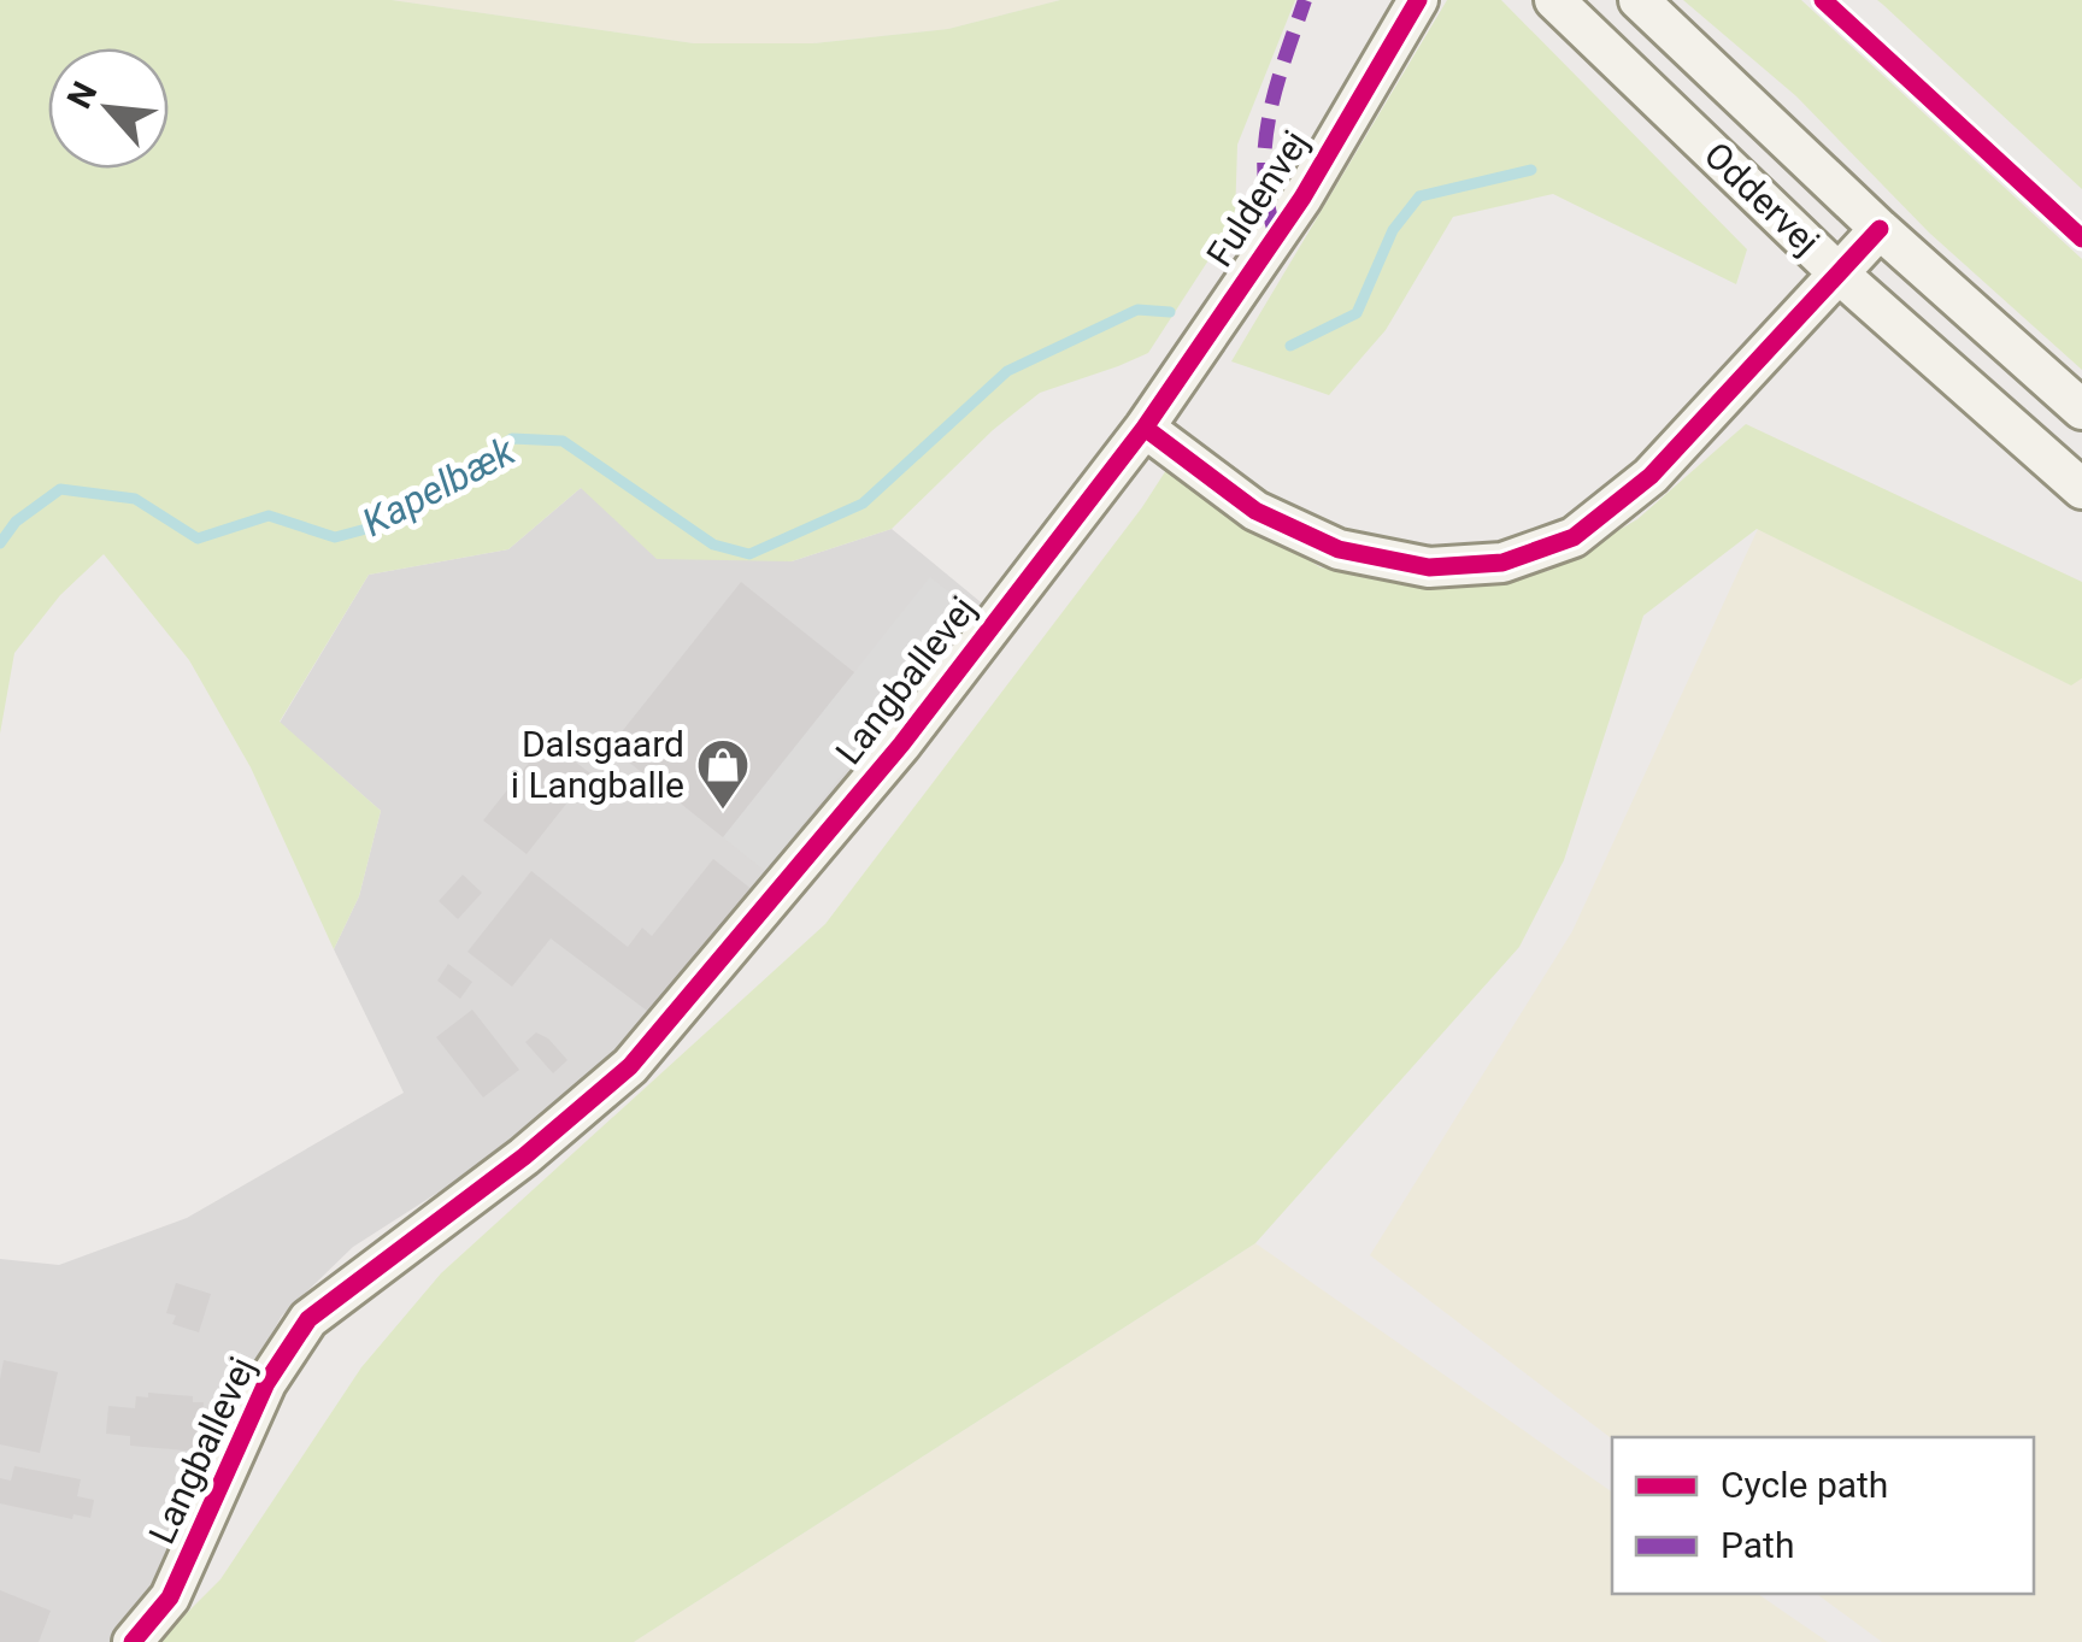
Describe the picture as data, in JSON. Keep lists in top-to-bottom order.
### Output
{
  "streets": {
    "street": ["Fuldenvej", "Oddervej", "Langballevej"]
  },
  "crossings": [
    ["Fuldenvej", "Langballevej"]
  ],
  "water": ["Kapelbæk"],
  "places": {
    "shop": ["Dalsgaard i Langballe"]
  },
  "legend": ["Cycle path", "Path"],
  "north": "top left"
}
